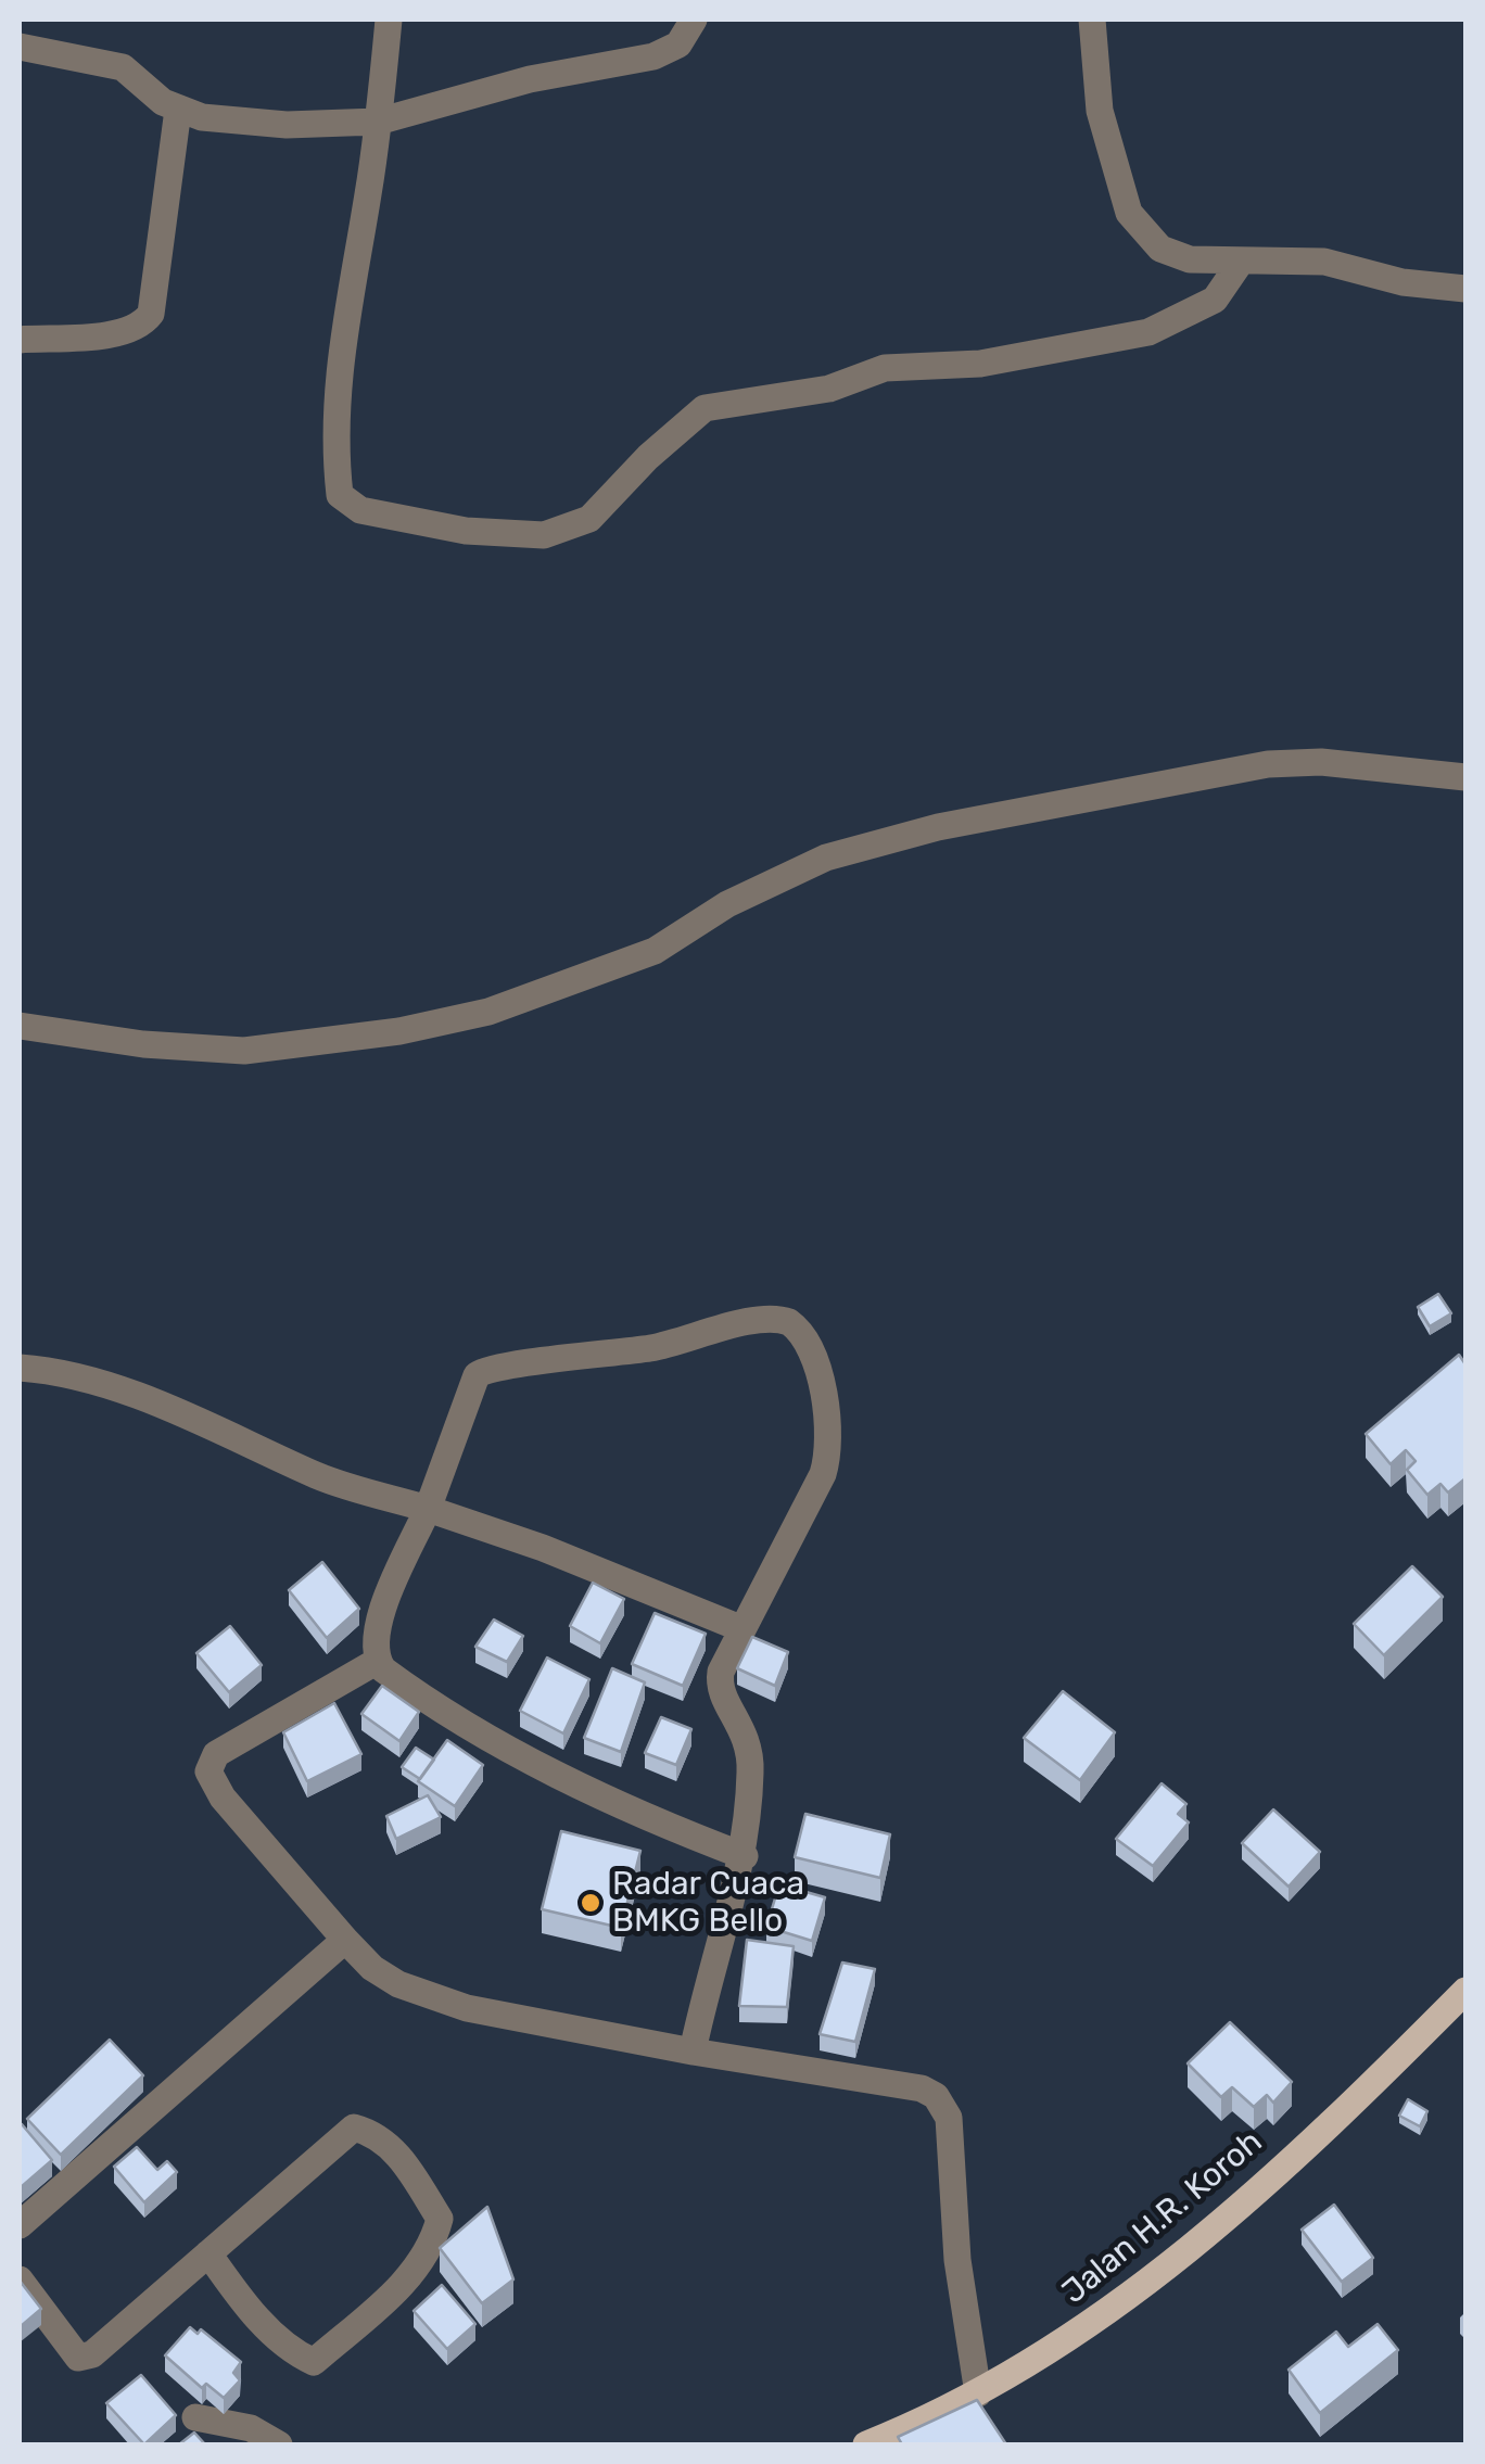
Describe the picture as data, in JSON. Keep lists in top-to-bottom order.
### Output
{
  "streets": {
    "main road": ["Jalan H.R. Koroh"]
  },
  "places": ["Radar Cuaca BMKG Bello"]
}
